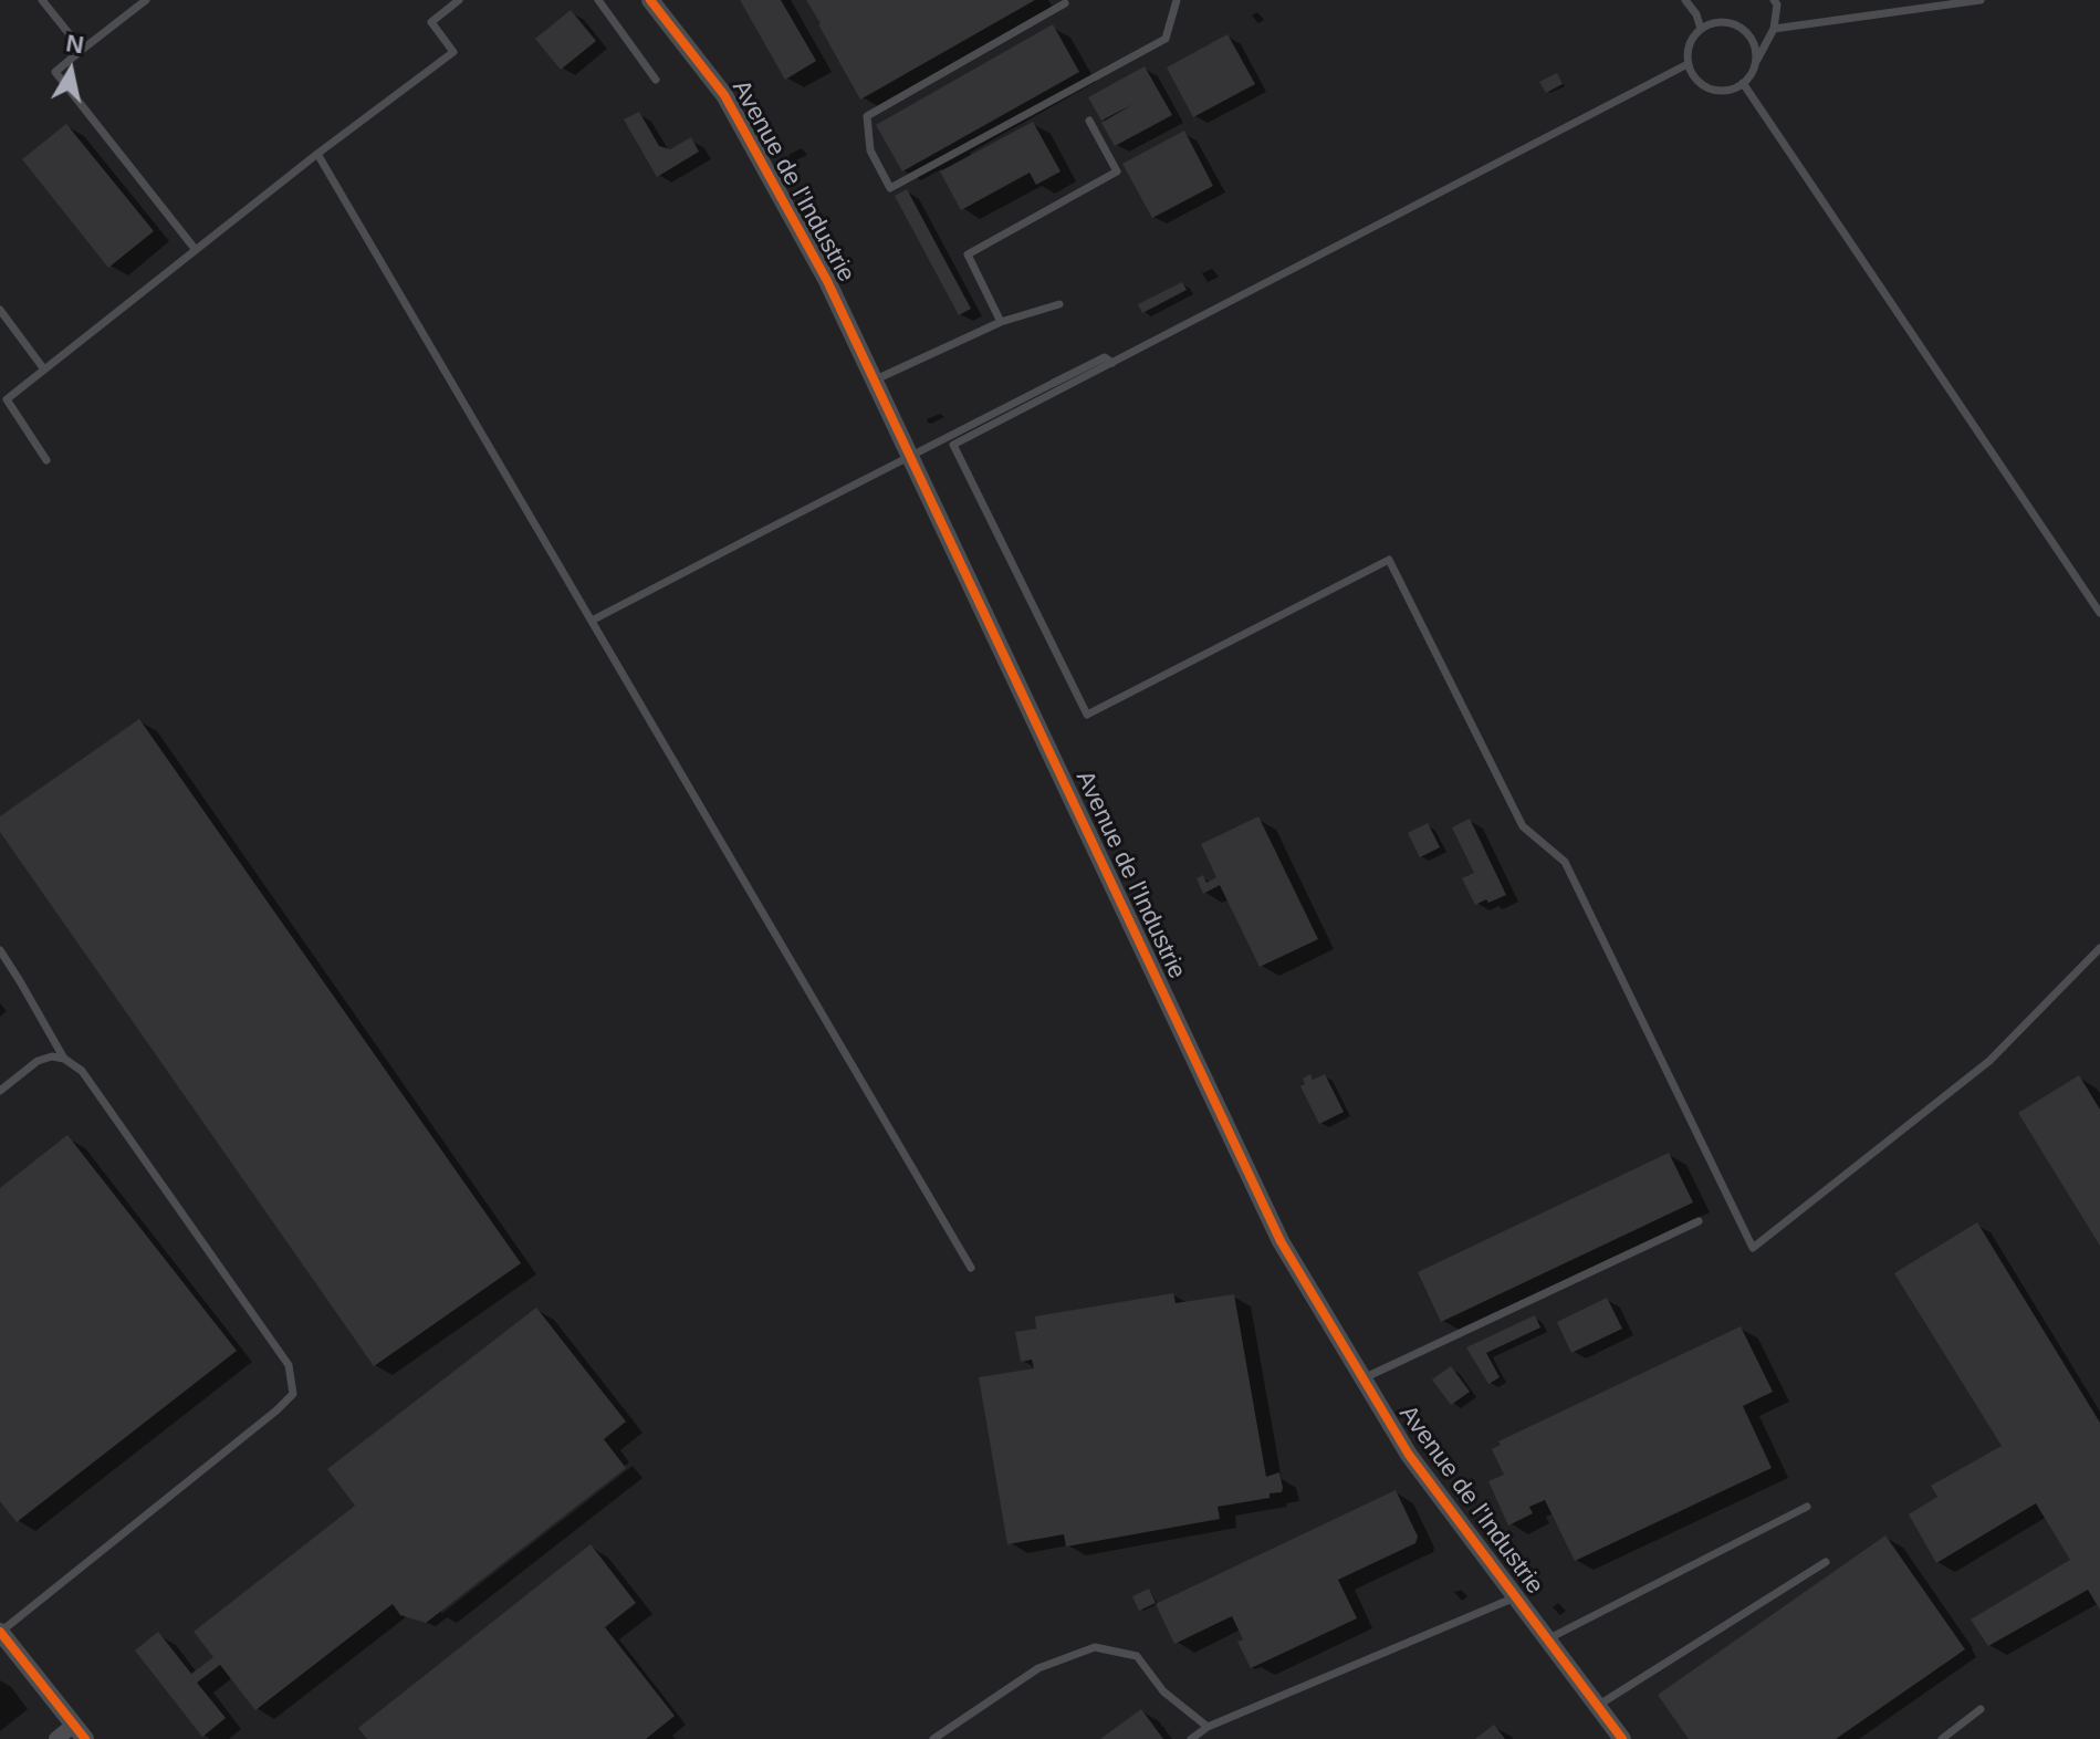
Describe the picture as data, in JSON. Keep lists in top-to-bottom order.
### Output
{
  "streets": {
    "street": ["Avenue de l'Industrie"]
  },
  "north": "top"
}
